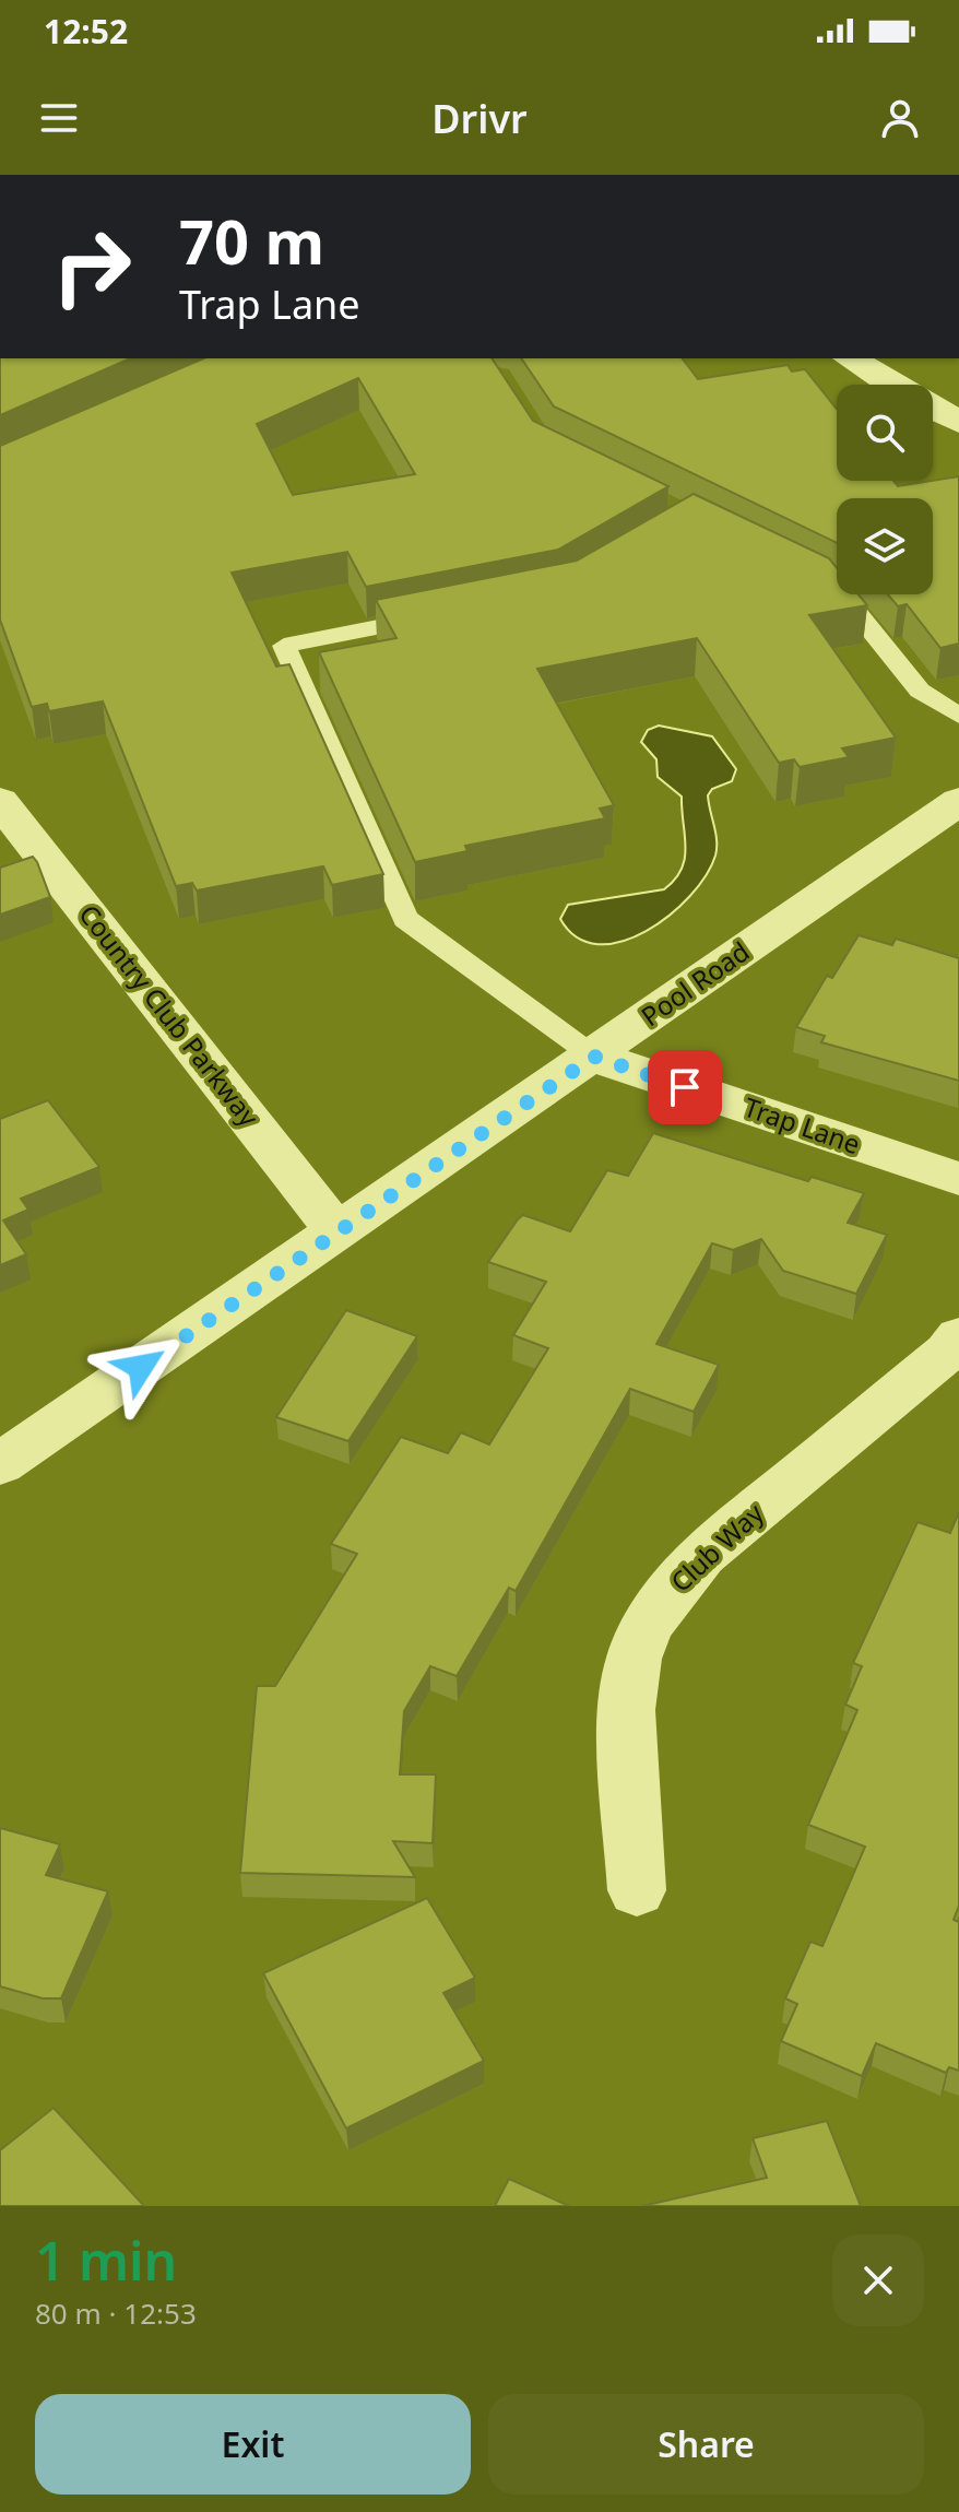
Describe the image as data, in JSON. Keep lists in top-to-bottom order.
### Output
{
  "streets": {
    "street": [
      "Pool Road",
      "Country Club Parkway",
      "Trap Lane",
      "Club Way"
    ]
  },
  "crossings": [
    ["Pool Road", "Country Club Parkway"],
    ["Pool Road", "Trap Lane"]
  ],
  "page": {
    "status": "12:52",
    "header": "Drivr",
    "turn": ["70 m", "Trap Lane"],
    "heading": ["1 min", "80 m · 12:53"],
    "buttons": ["Exit", "Share"]
  }
}
